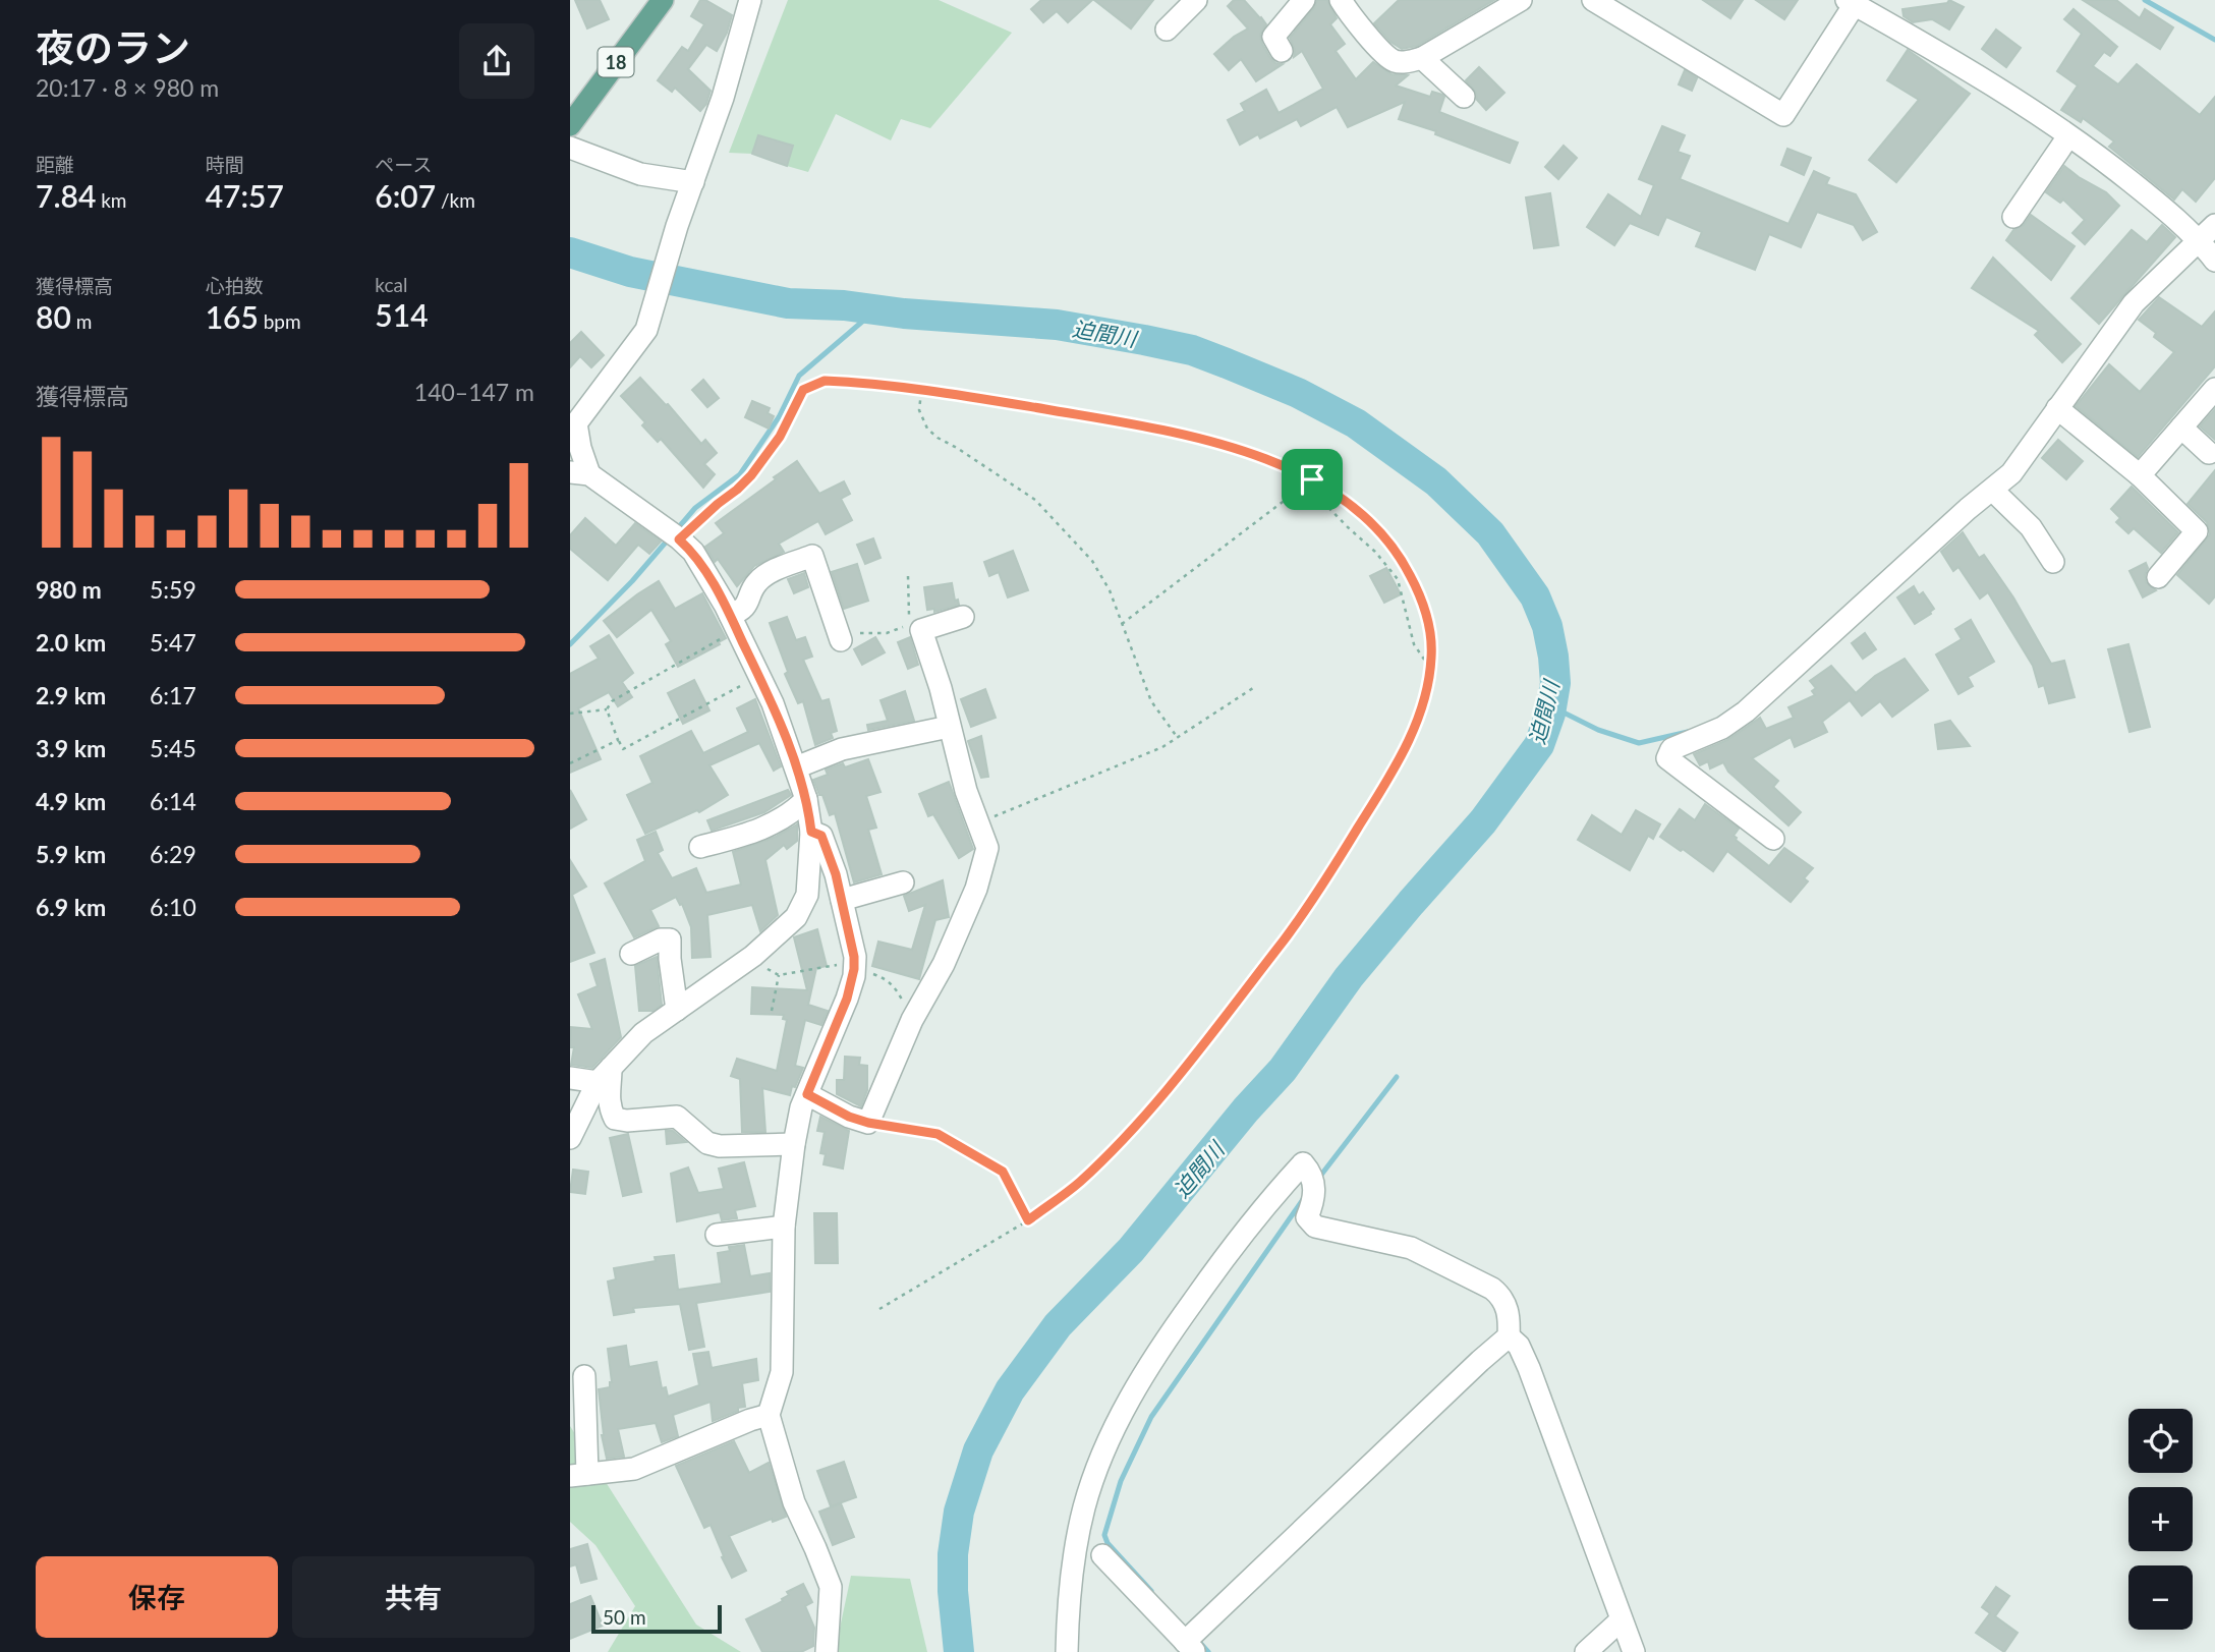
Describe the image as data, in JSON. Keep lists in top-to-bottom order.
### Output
{
  "streets": {
    "main road": ["18"]
  },
  "water": ["迫間川"],
  "scale_bar": "50 m",
  "page": {
    "heading": ["夜のラン", "20:17 · 8 × 980 m"],
    "stats": [
      ["距離", "7.84 km"],
      ["時間", "47:57"],
      ["ペース", "6:07 /km"],
      ["獲得標高", "80 m"],
      ["心拍数", "165 bpm"],
      ["kcal", "514"]
    ],
    "chart": ["獲得標高", "140–147 m"],
    "list": [
      {
        "name": "980 m",
        "note": "5:59"
      },
      {
        "name": "2.0 km",
        "note": "5:47"
      },
      {
        "name": "2.9 km",
        "note": "6:17"
      },
      {
        "name": "3.9 km",
        "note": "5:45"
      },
      {
        "name": "4.9 km",
        "note": "6:14"
      },
      {
        "name": "5.9 km",
        "note": "6:29"
      },
      {
        "name": "6.9 km",
        "note": "6:10"
      }
    ],
    "map_buttons": ["+", "−"],
    "buttons": ["保存", "共有"],
    "scale": "50 m"
  }
}
